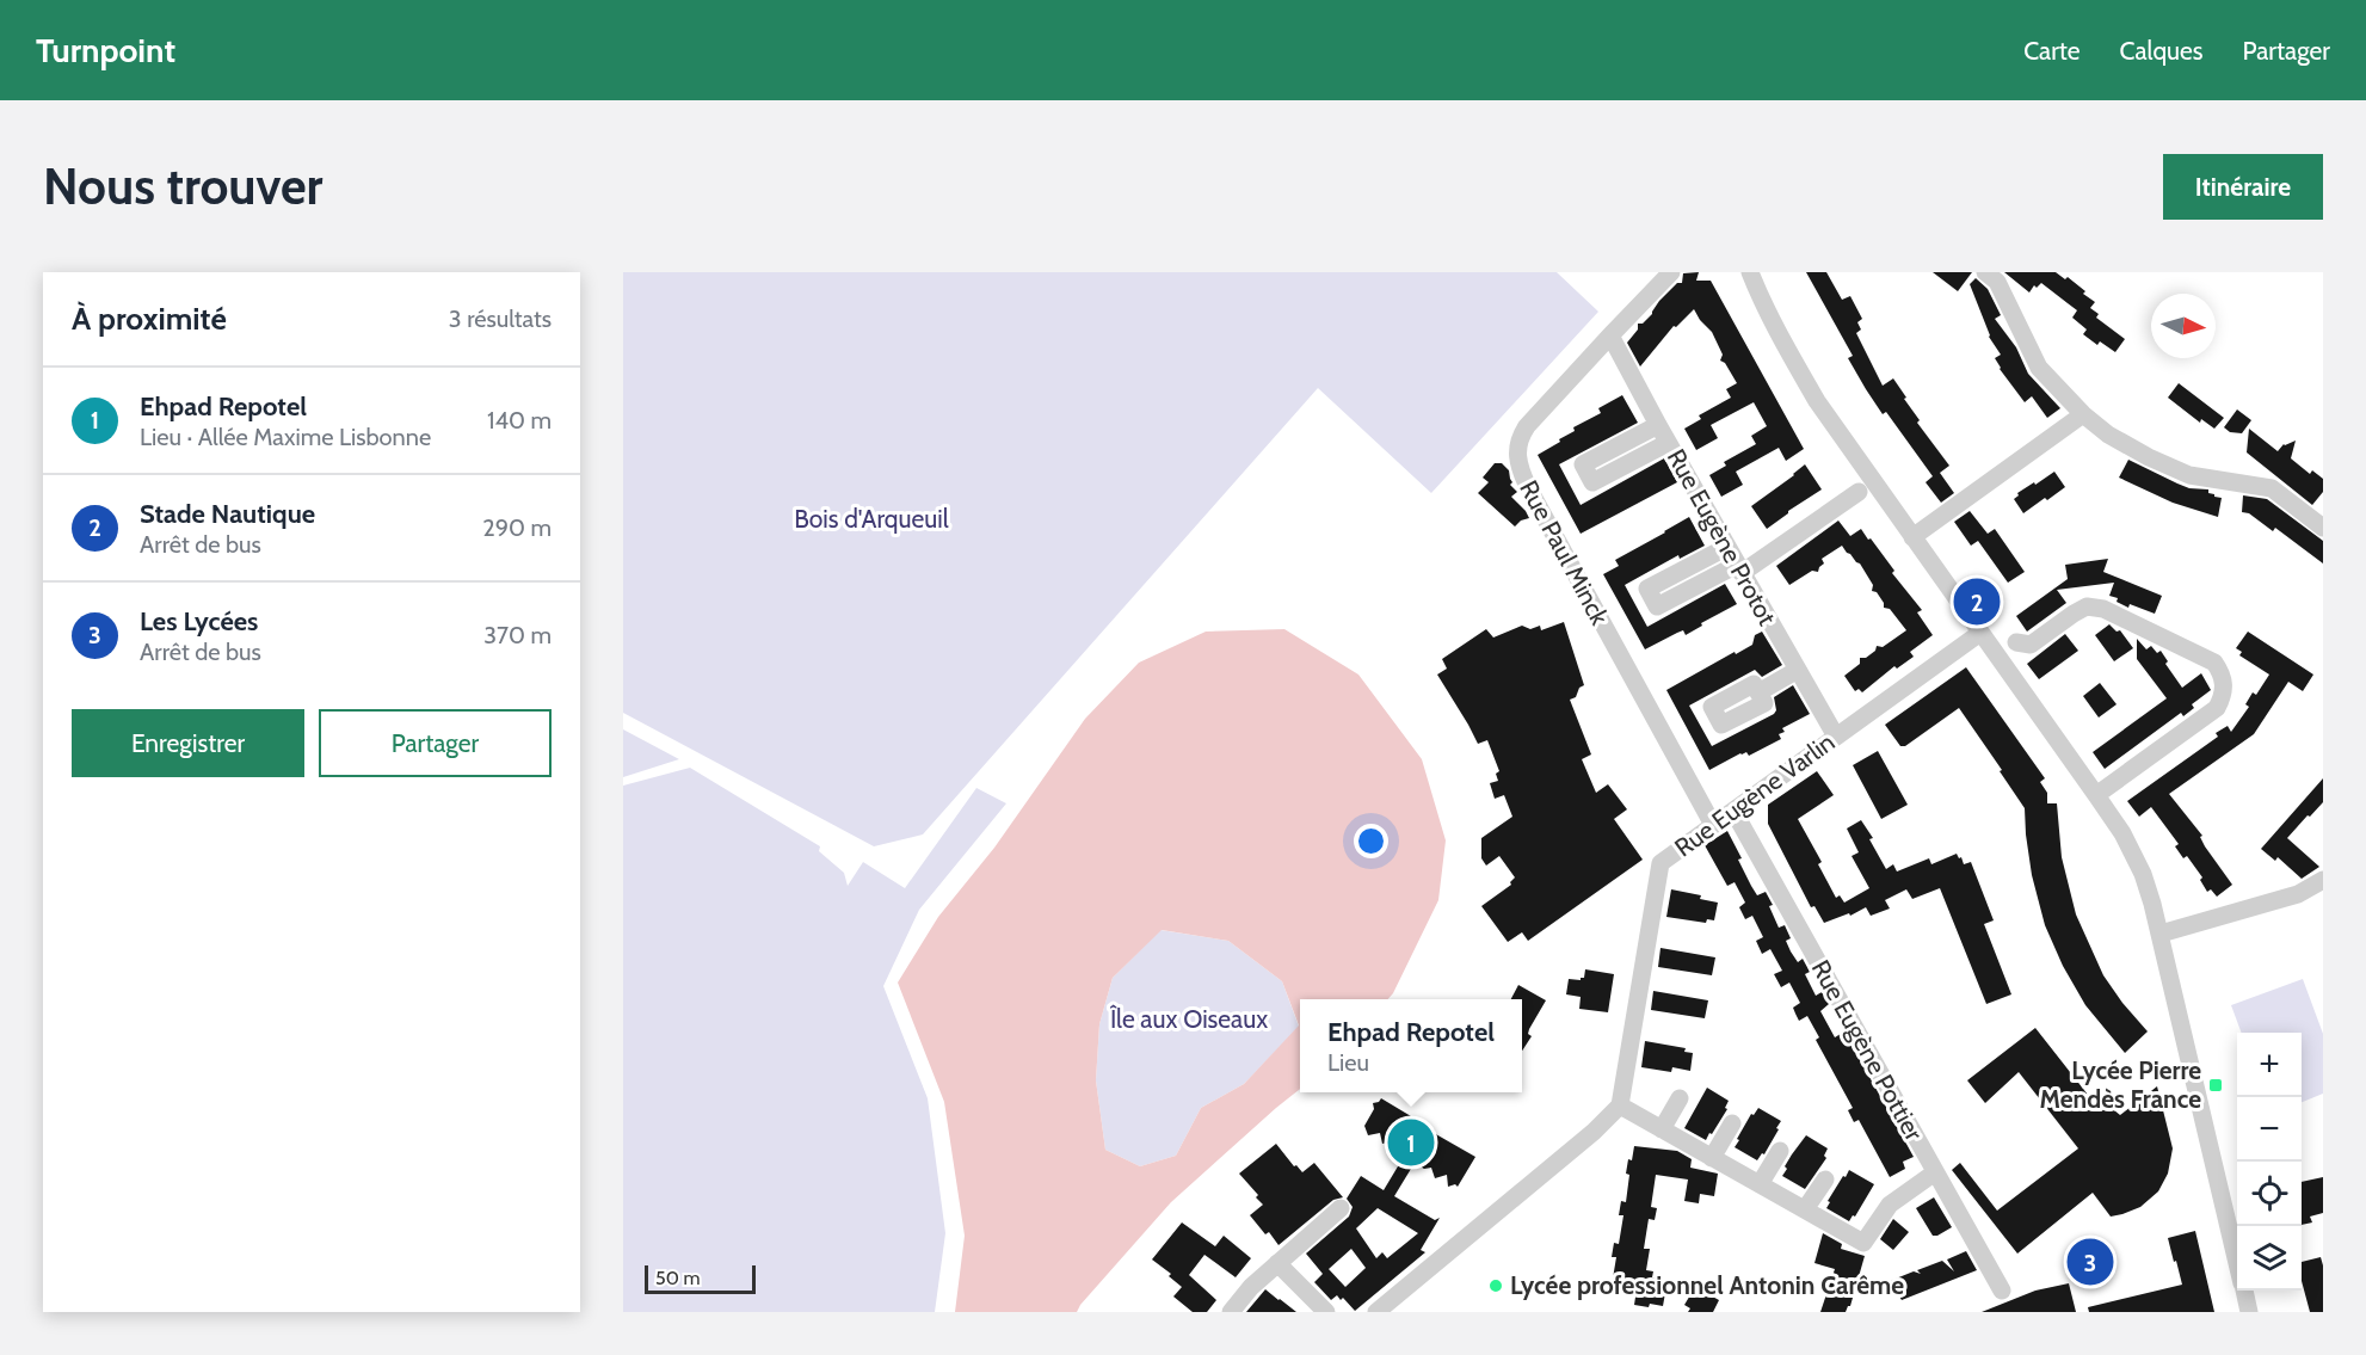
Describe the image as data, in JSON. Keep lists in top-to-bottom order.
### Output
{
  "streets": {
    "street": [
      "Rue Eugène Protot",
      "Rue Paul Minck",
      "Rue Eugène Varlin",
      "Rue Eugène Pottier"
    ]
  },
  "crossings": [
    ["Rue Eugène Protot", "Rue Paul Minck"],
    ["Rue Eugène Protot", "Rue Eugène Varlin"],
    ["Rue Paul Minck", "Rue Eugène Varlin"],
    ["Rue Eugène Varlin", "Rue Eugène Pottier"]
  ],
  "parks": ["Bois d'Arqueuil", "Île aux Oiseaux"],
  "places": {
    "transit": ["Lycée Pierre Mendès France"],
    "other": ["Lycée professionnel Antonin Carême"]
  },
  "scale_bar": "50 m",
  "north": "right",
  "page": {
    "header": "Turnpoint",
    "nav": ["Carte", "Calques", "Partager"],
    "buttons": [
      "Itinéraire",
      ["Enregistrer", "Partager"]
    ],
    "title": "Nous trouver",
    "heading": ["À proximité", "3 résultats"],
    "list": [
      {
        "mark": "1",
        "name": "Ehpad Repotel",
        "note": "Lieu · Allée Maxime Lisbonne",
        "value": "140 m"
      },
      {
        "mark": "2",
        "name": "Stade Nautique",
        "note": "Arrêt de bus",
        "value": "290 m"
      },
      {
        "mark": "3",
        "name": "Les Lycées",
        "note": "Arrêt de bus",
        "value": "370 m"
      }
    ],
    "pins": ["2", "1", "3"],
    "popup": ["Ehpad Repotel", "Lieu"],
    "map_buttons": ["+", "−"],
    "scale": "50 m"
  }
}
